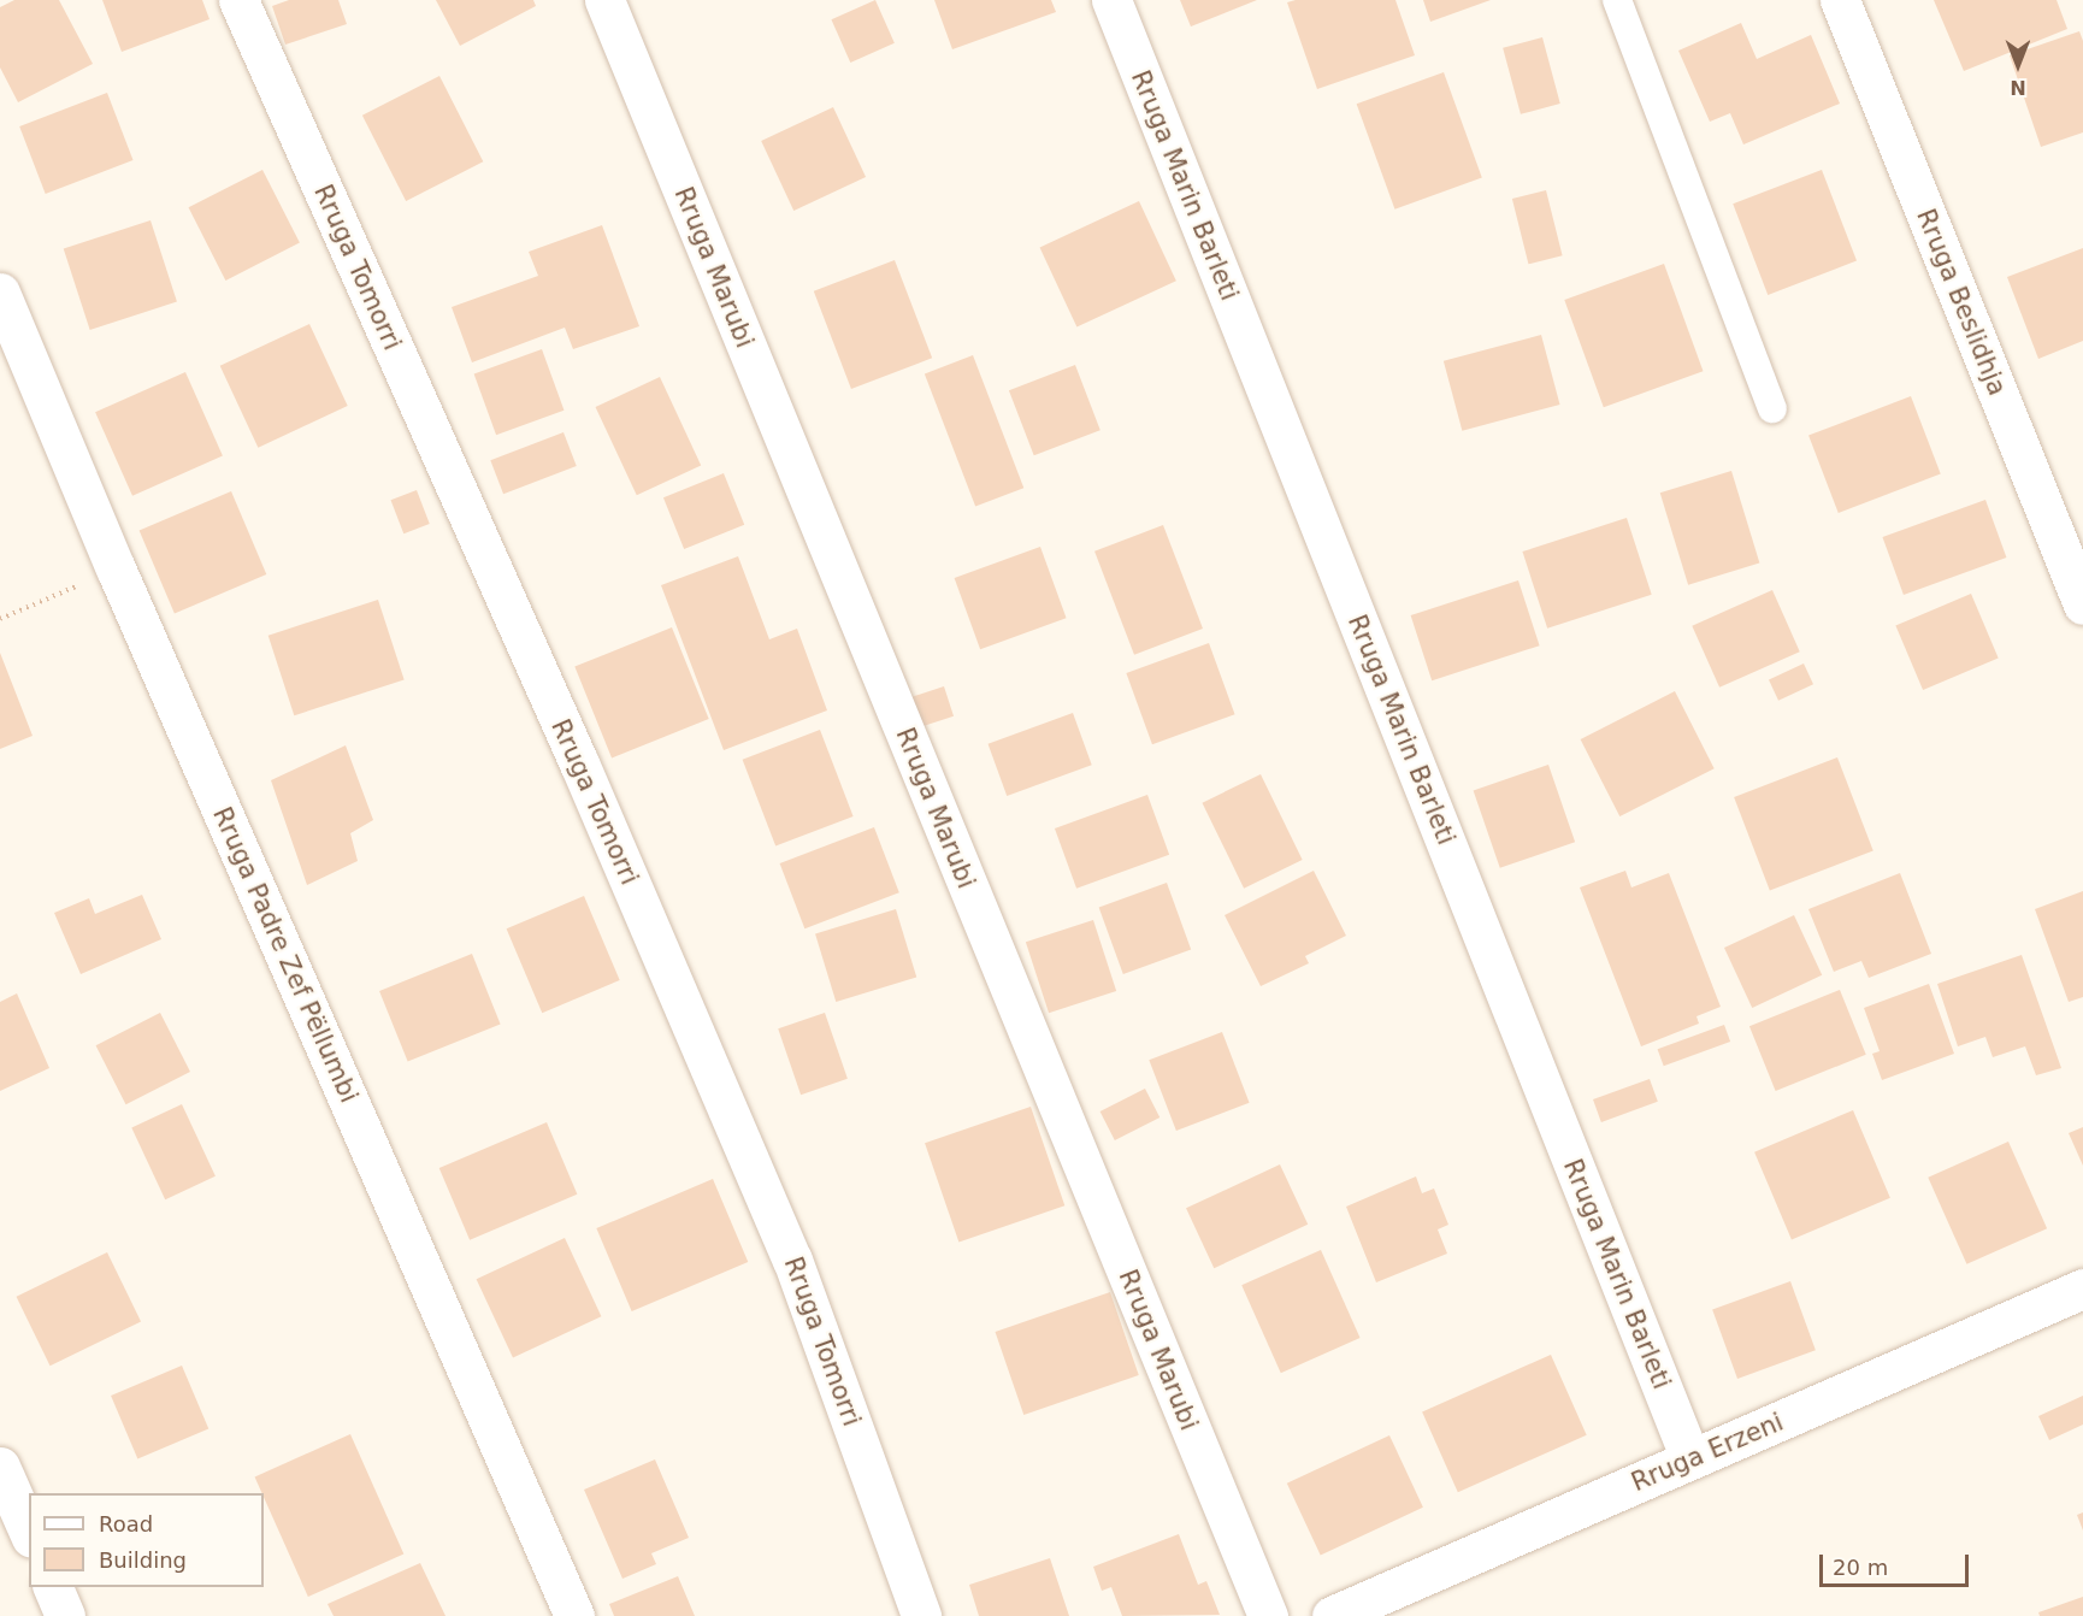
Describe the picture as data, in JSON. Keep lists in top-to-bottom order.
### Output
{
  "streets": {
    "street": [
      "Rruga Marin Barleti",
      "Rruga Tomorri",
      "Rruga Marubi",
      "Rruga Beslidhja",
      "Rruga Padre Zef Pëllumbi",
      "Rruga Erzeni"
    ]
  },
  "crossings": [
    ["Rruga Marin Barleti", "Rruga Erzeni"]
  ],
  "legend": ["Road", "Building"],
  "scale_bar": "20 m",
  "north": "bottom"
}
